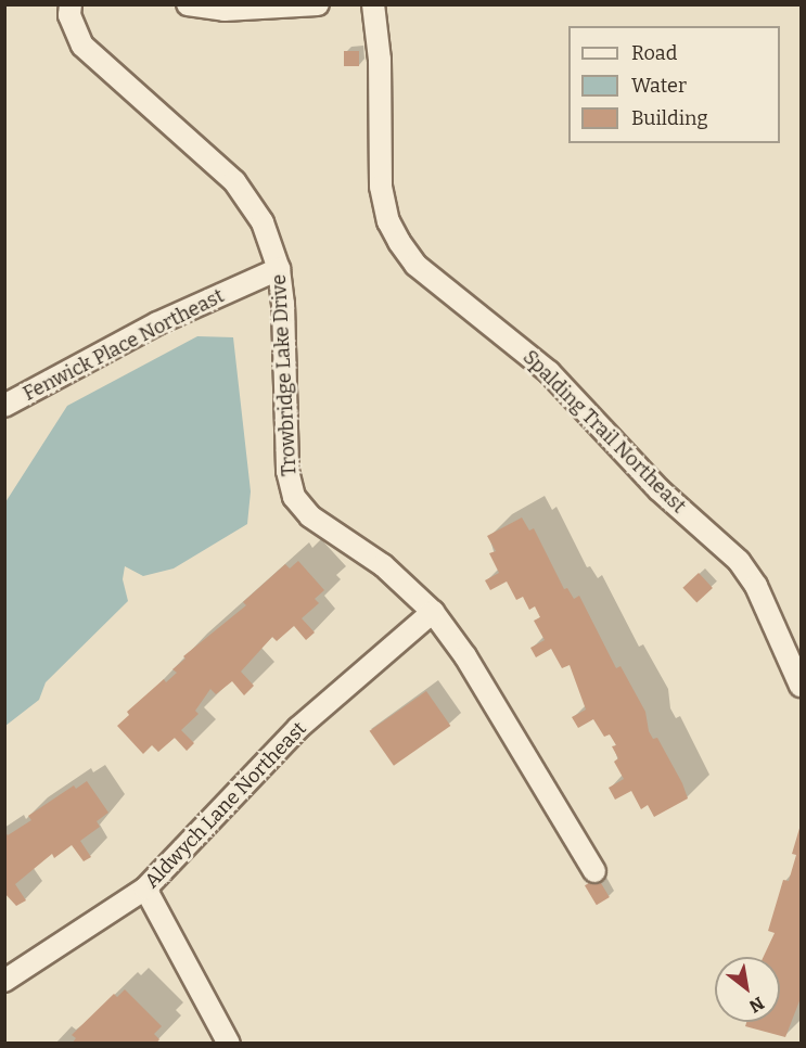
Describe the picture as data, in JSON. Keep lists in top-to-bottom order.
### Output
{
  "streets": {
    "street": [
      "Fenwick Place Northeast",
      "Trowbridge Lake Drive",
      "Spalding Trail Northeast",
      "Aldwych Lane Northeast"
    ]
  },
  "crossings": [
    ["Fenwick Place Northeast", "Trowbridge Lake Drive"],
    ["Trowbridge Lake Drive", "Aldwych Lane Northeast"]
  ],
  "legend": ["Road", "Water", "Building"],
  "north": "bottom right"
}
